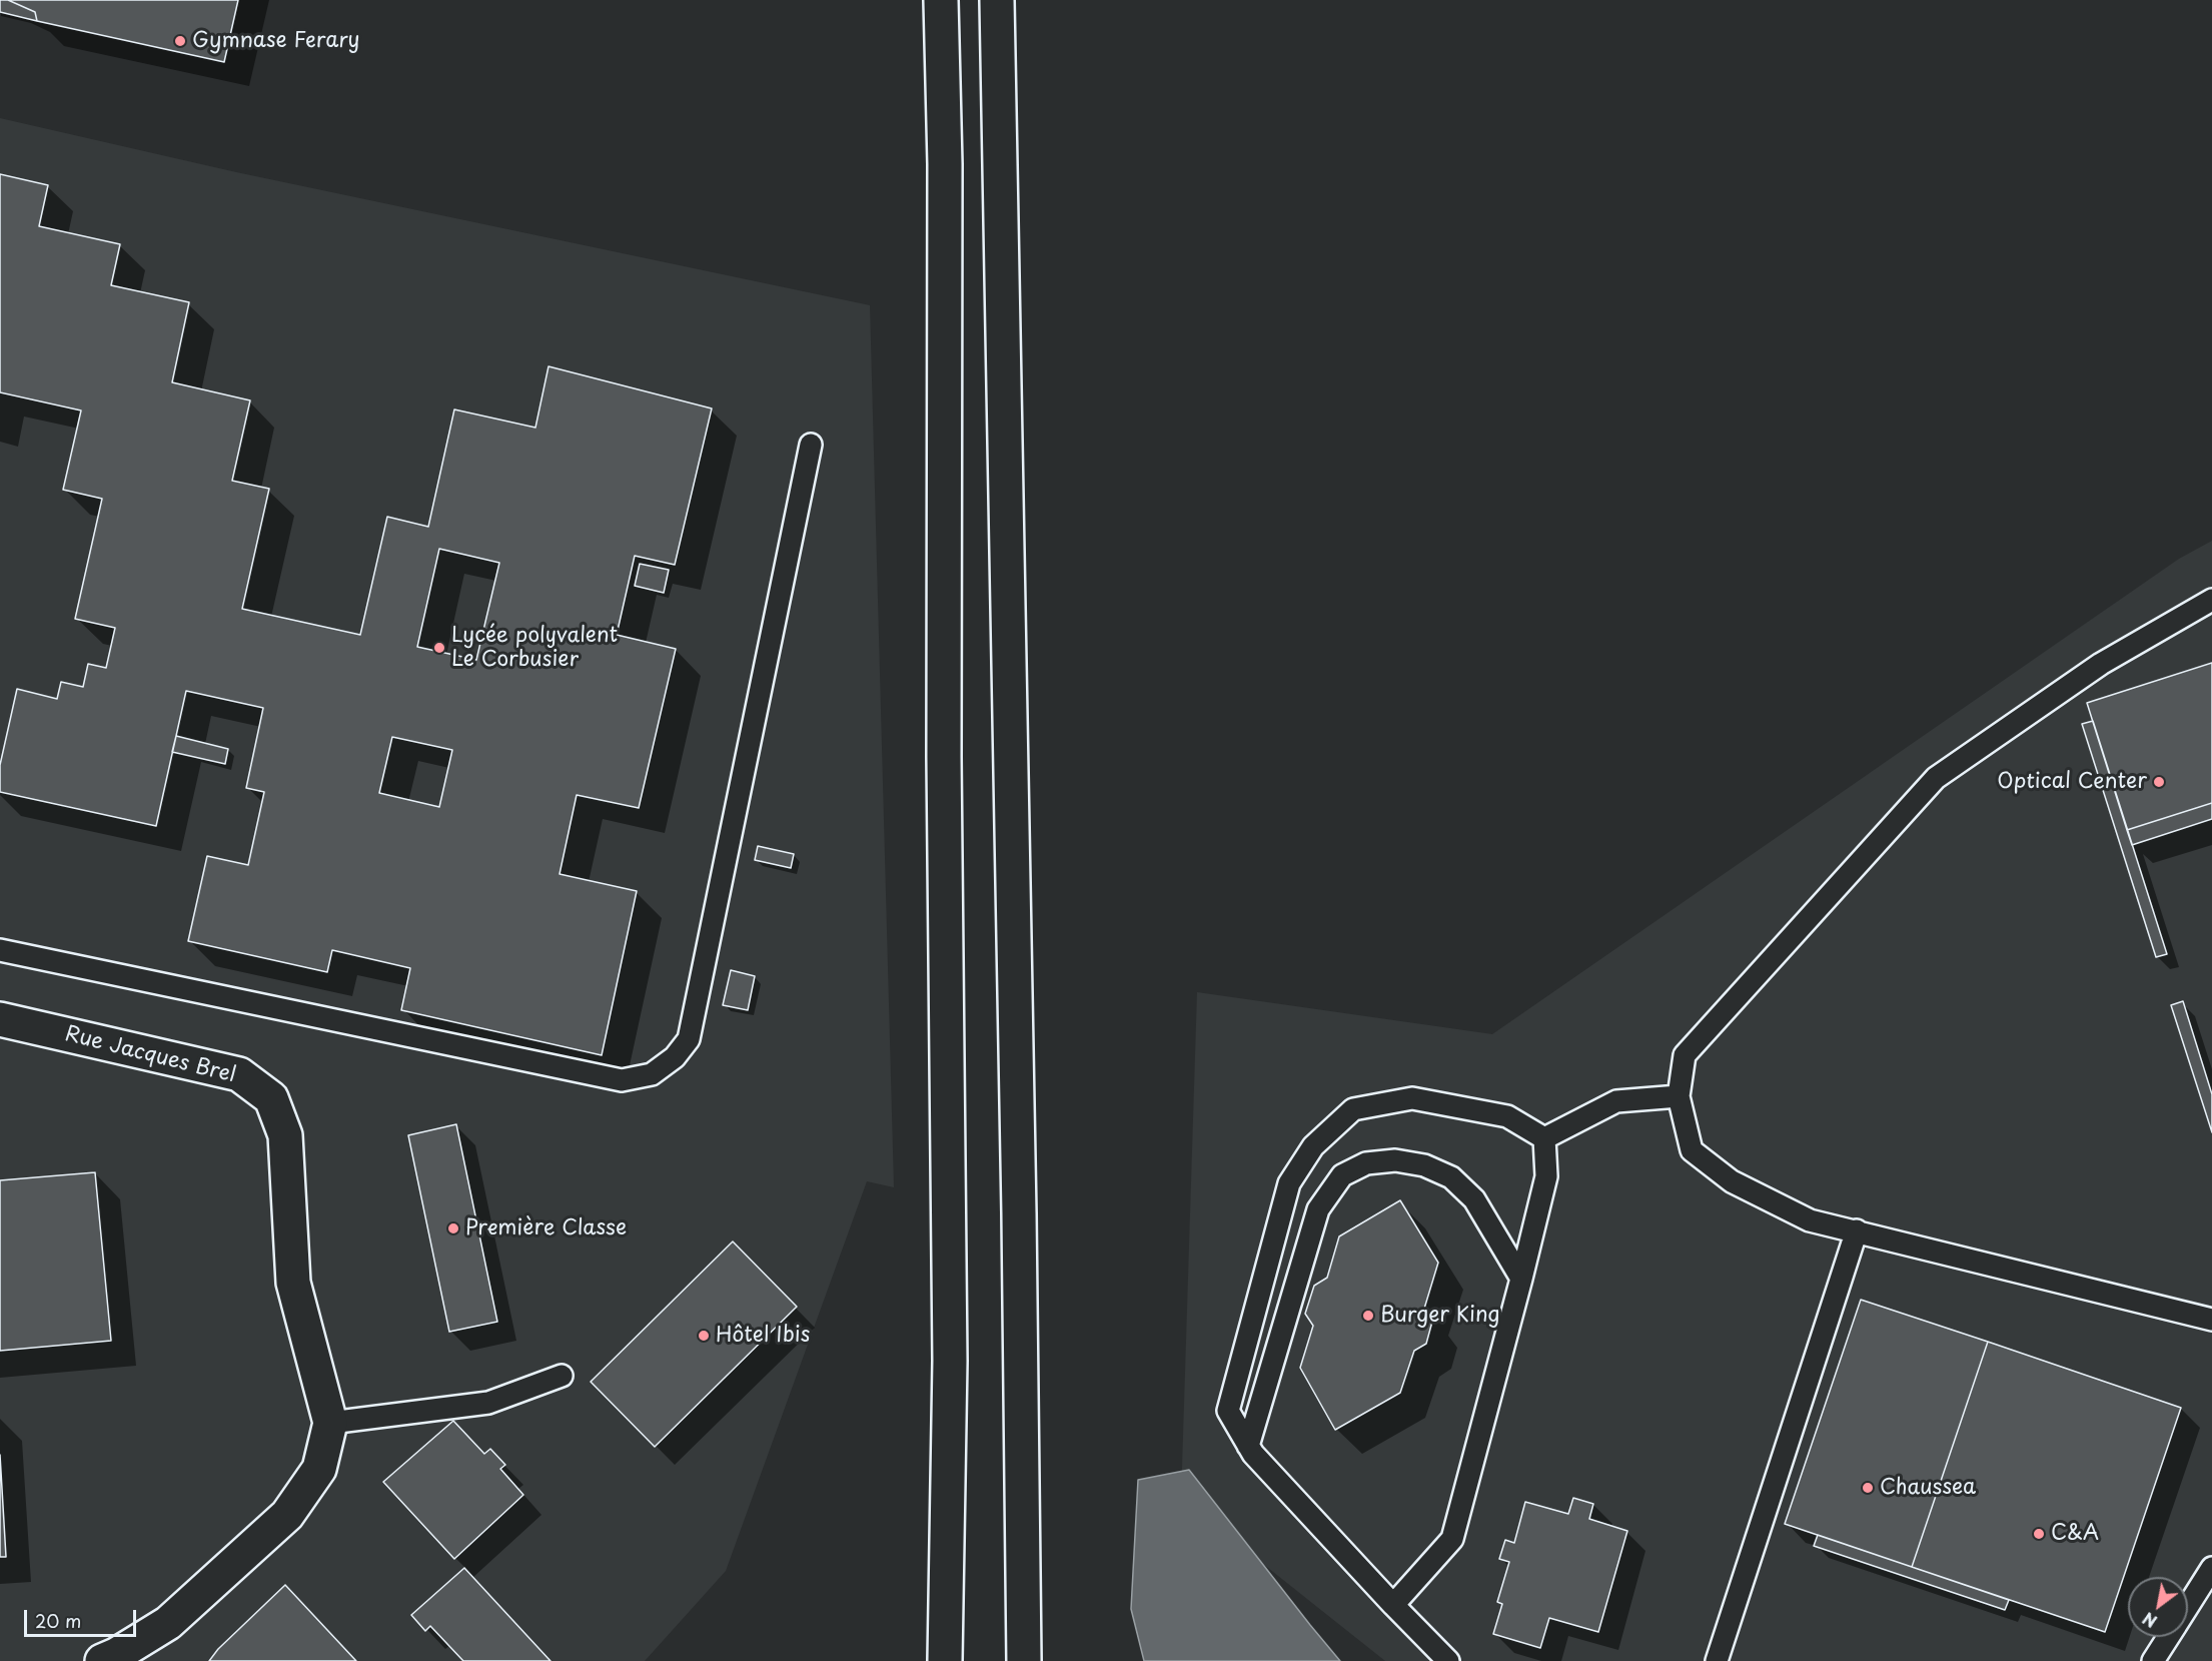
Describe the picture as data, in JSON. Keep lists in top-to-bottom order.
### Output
{
  "streets": {
    "main road": ["Rue Jacques Brel"]
  },
  "places": [
    "Gymnase Ferary",
    "Lycée polyvalent Le Corbusier",
    "Optical Center",
    "Première Classe",
    "Burger King",
    "Hôtel Ibis",
    "Chaussea",
    "C&A"
  ],
  "scale_bar": "20 m",
  "north": "bottom left"
}
